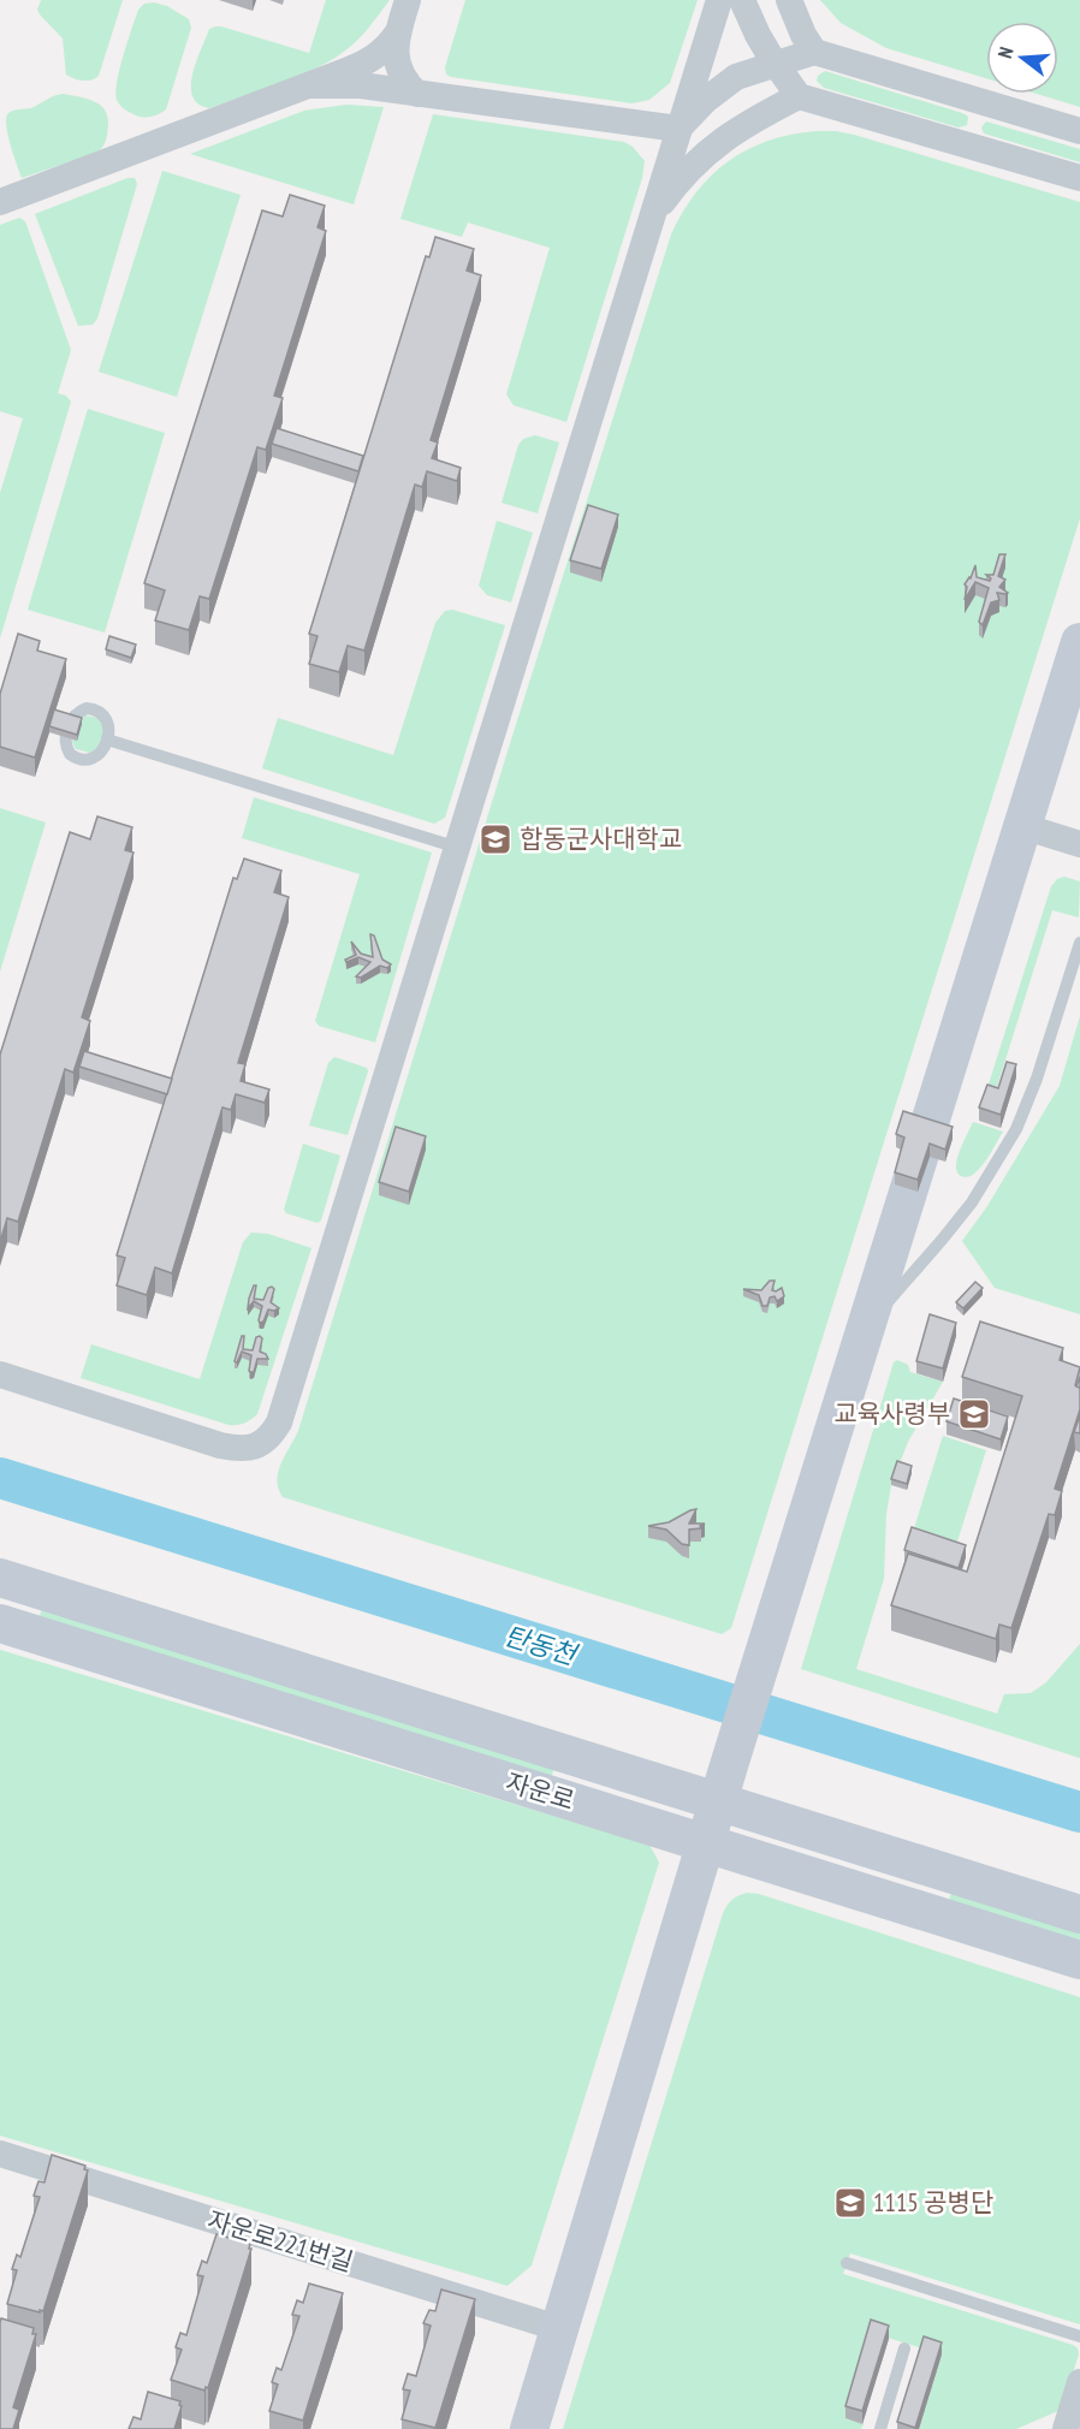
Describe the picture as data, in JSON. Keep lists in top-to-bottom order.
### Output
{
  "streets": {
    "street": ["자운로", "자운로221번길"]
  },
  "water": ["탄동천"],
  "places": {
    "school or university": ["합동군사대학교", "교육사령부", "1115 공병단"]
  },
  "north": "left"
}
